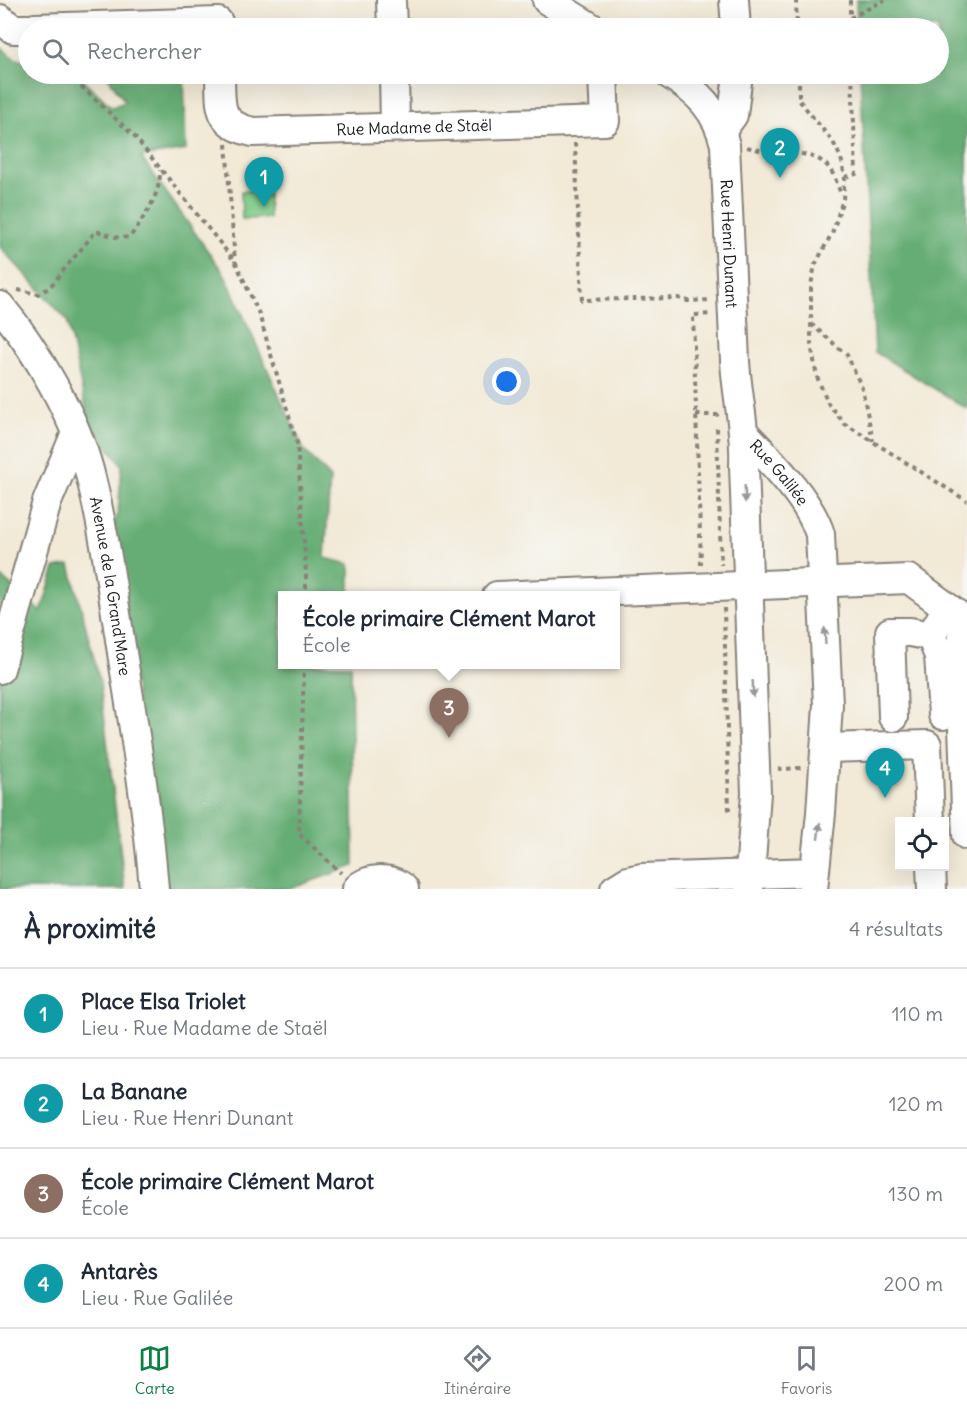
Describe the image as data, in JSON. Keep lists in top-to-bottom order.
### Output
{
  "streets": {
    "street": [
      "Rue Madame de Staël",
      "Rue Henri Dunant",
      "Rue Galilée",
      "Avenue de la Grand'Mare"
    ]
  },
  "crossings": [
    ["Rue Henri Dunant", "Rue Galilée"]
  ],
  "page": {
    "search": "Rechercher",
    "pins": [
      "2",
      "1",
      "3",
      "4"
    ],
    "popup": ["École primaire Clément Marot", "École"],
    "heading": ["À proximité", "4 résultats"],
    "list": [
      {
        "mark": "1",
        "name": "Place Elsa Triolet",
        "note": "Lieu · Rue Madame de Staël",
        "value": "110 m"
      },
      {
        "mark": "2",
        "name": "La Banane",
        "note": "Lieu · Rue Henri Dunant",
        "value": "120 m"
      },
      {
        "mark": "3",
        "name": "École primaire Clément Marot",
        "note": "École",
        "value": "130 m"
      },
      {
        "mark": "4",
        "name": "Antarès",
        "note": "Lieu · Rue Galilée",
        "value": "200 m"
      }
    ],
    "nav": ["Carte", "Itinéraire", "Favoris"]
  }
}
